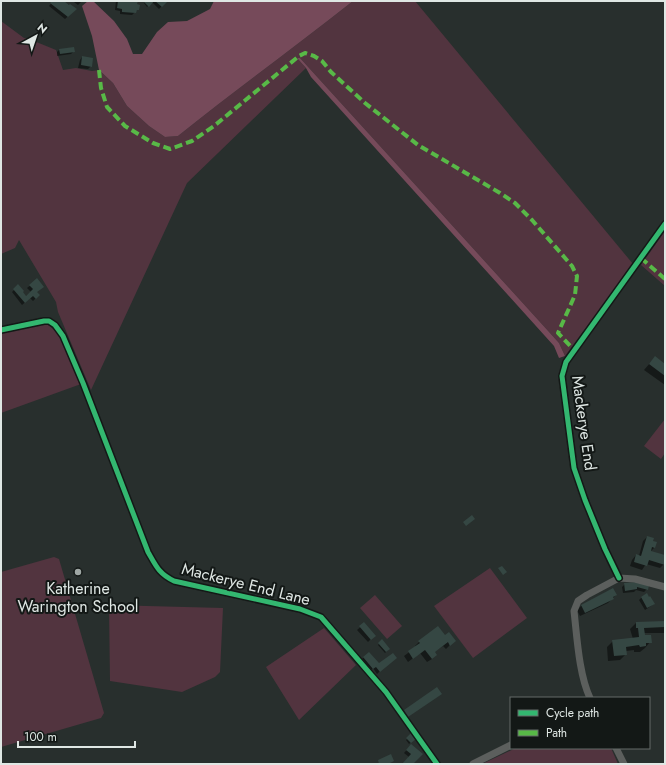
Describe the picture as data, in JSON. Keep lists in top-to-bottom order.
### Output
{
  "streets": {
    "street": ["Mackerye End", "Mackerye End Lane"]
  },
  "places": ["Katherine Warington School"],
  "legend": ["Cycle path", "Path"],
  "scale_bar": "100 m",
  "north": "top right"
}
